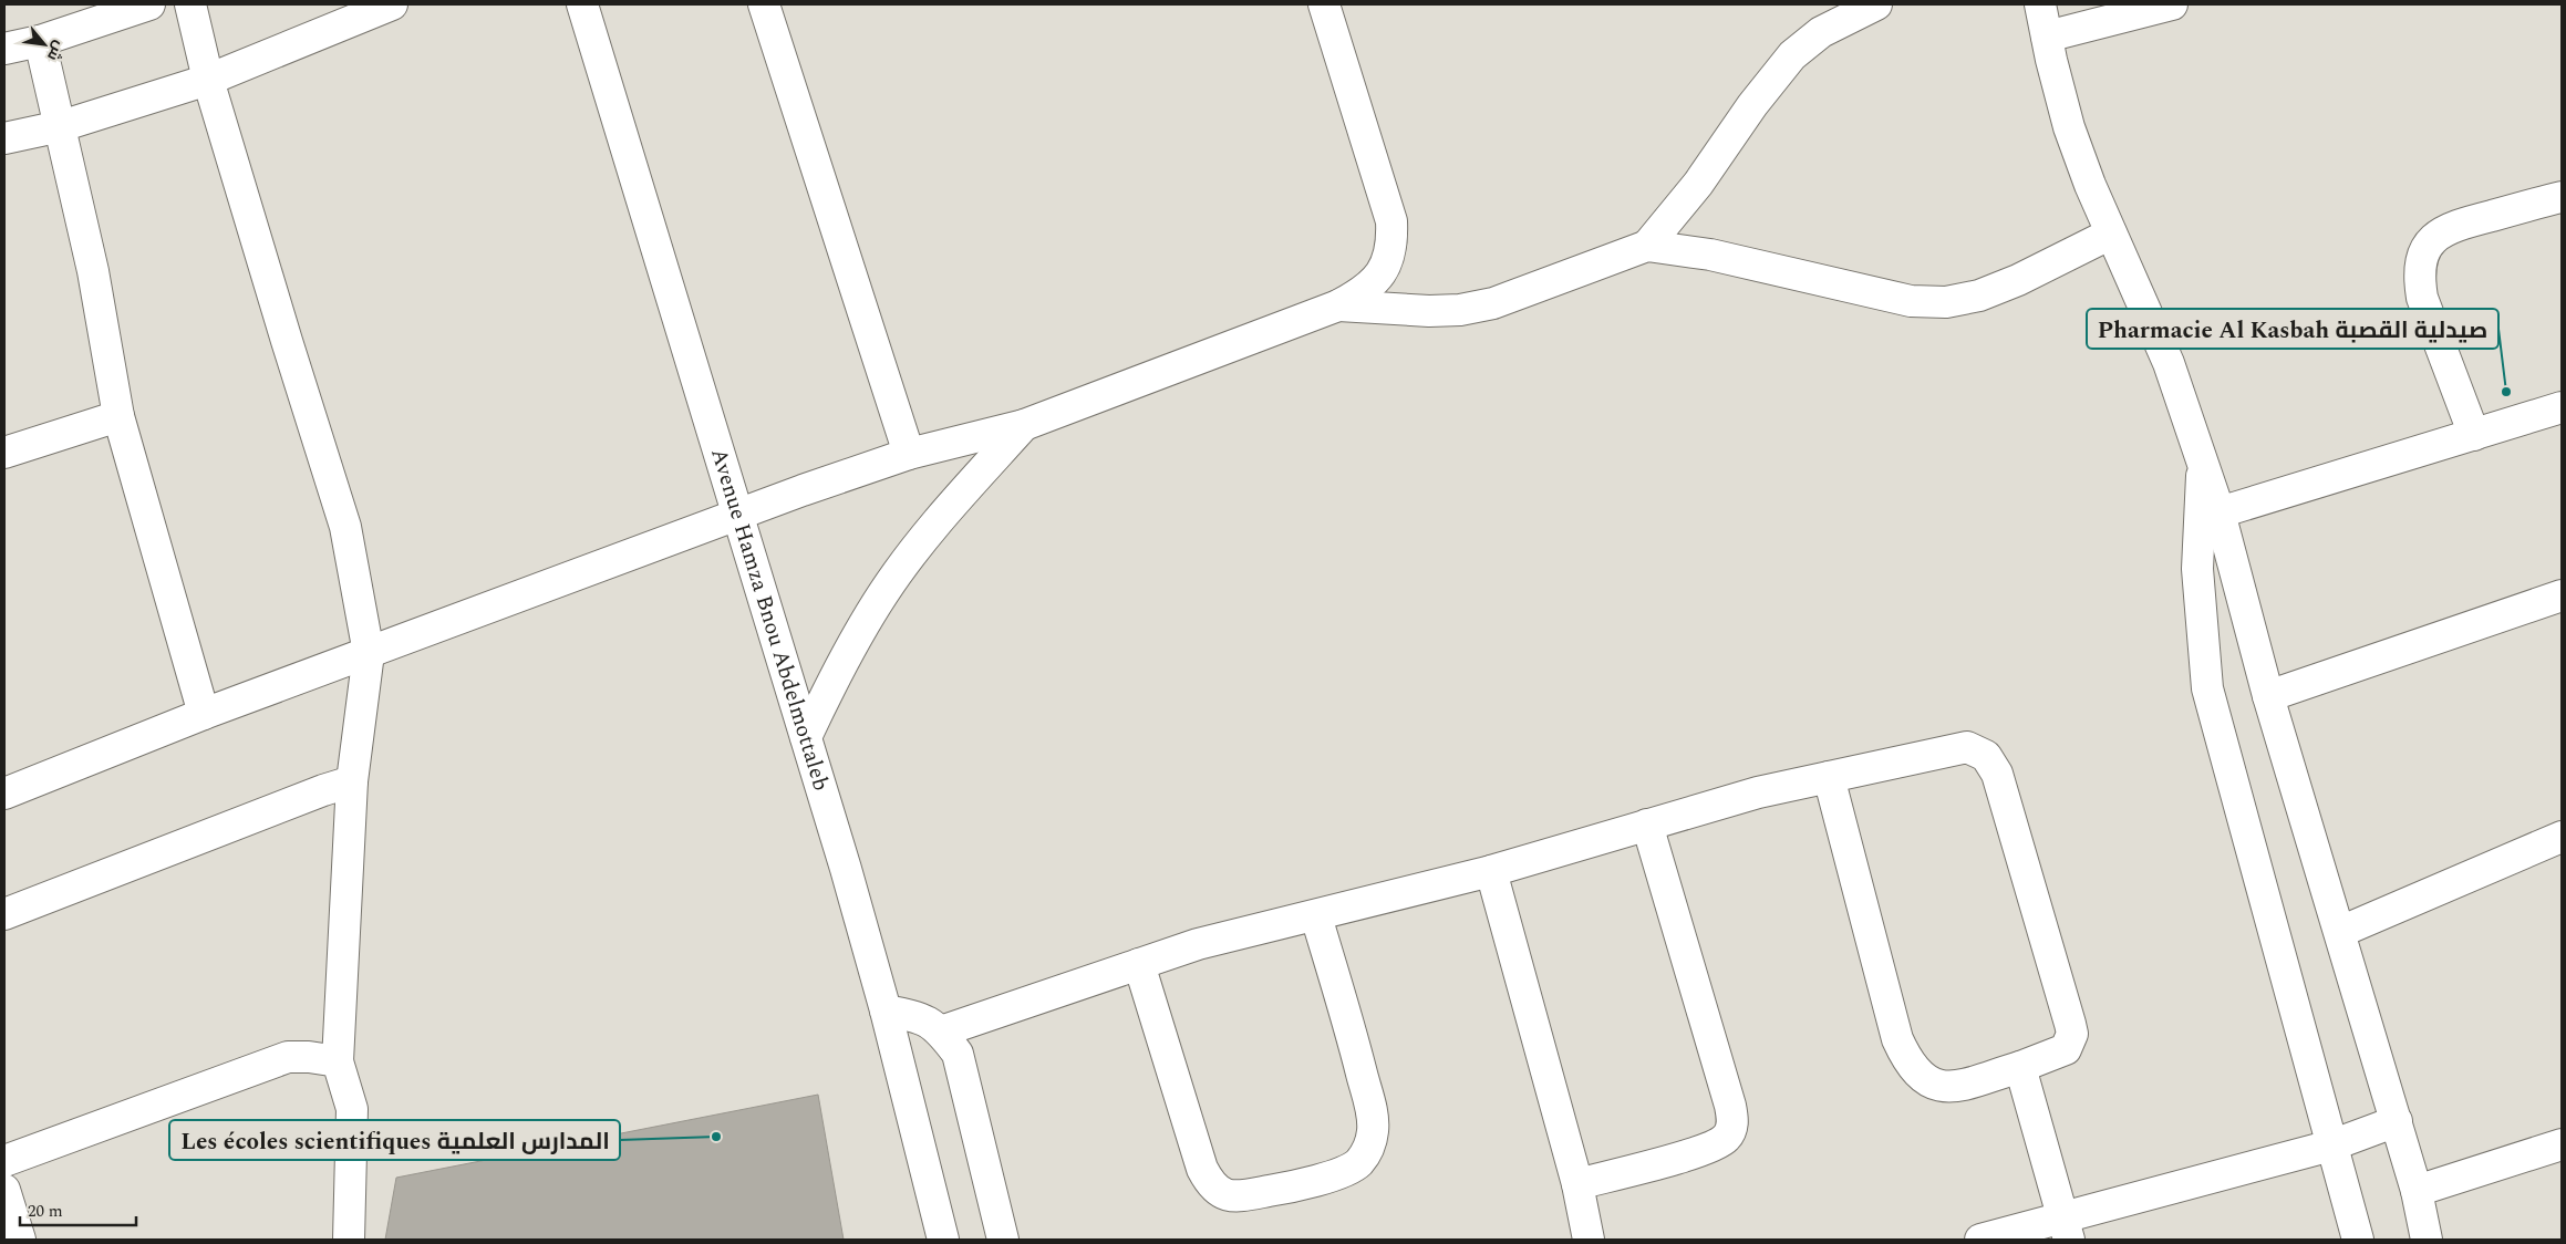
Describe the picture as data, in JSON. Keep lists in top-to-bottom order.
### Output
{
  "streets": {
    "street": ["Avenue Hamza Bnou Abdelmottaleb"]
  },
  "places": ["Pharmacie Al Kasbah صيدلية القصبة", "Les écoles scientifiques المدارس العلمية"],
  "scale_bar": "20 m",
  "north": "bottom right"
}
